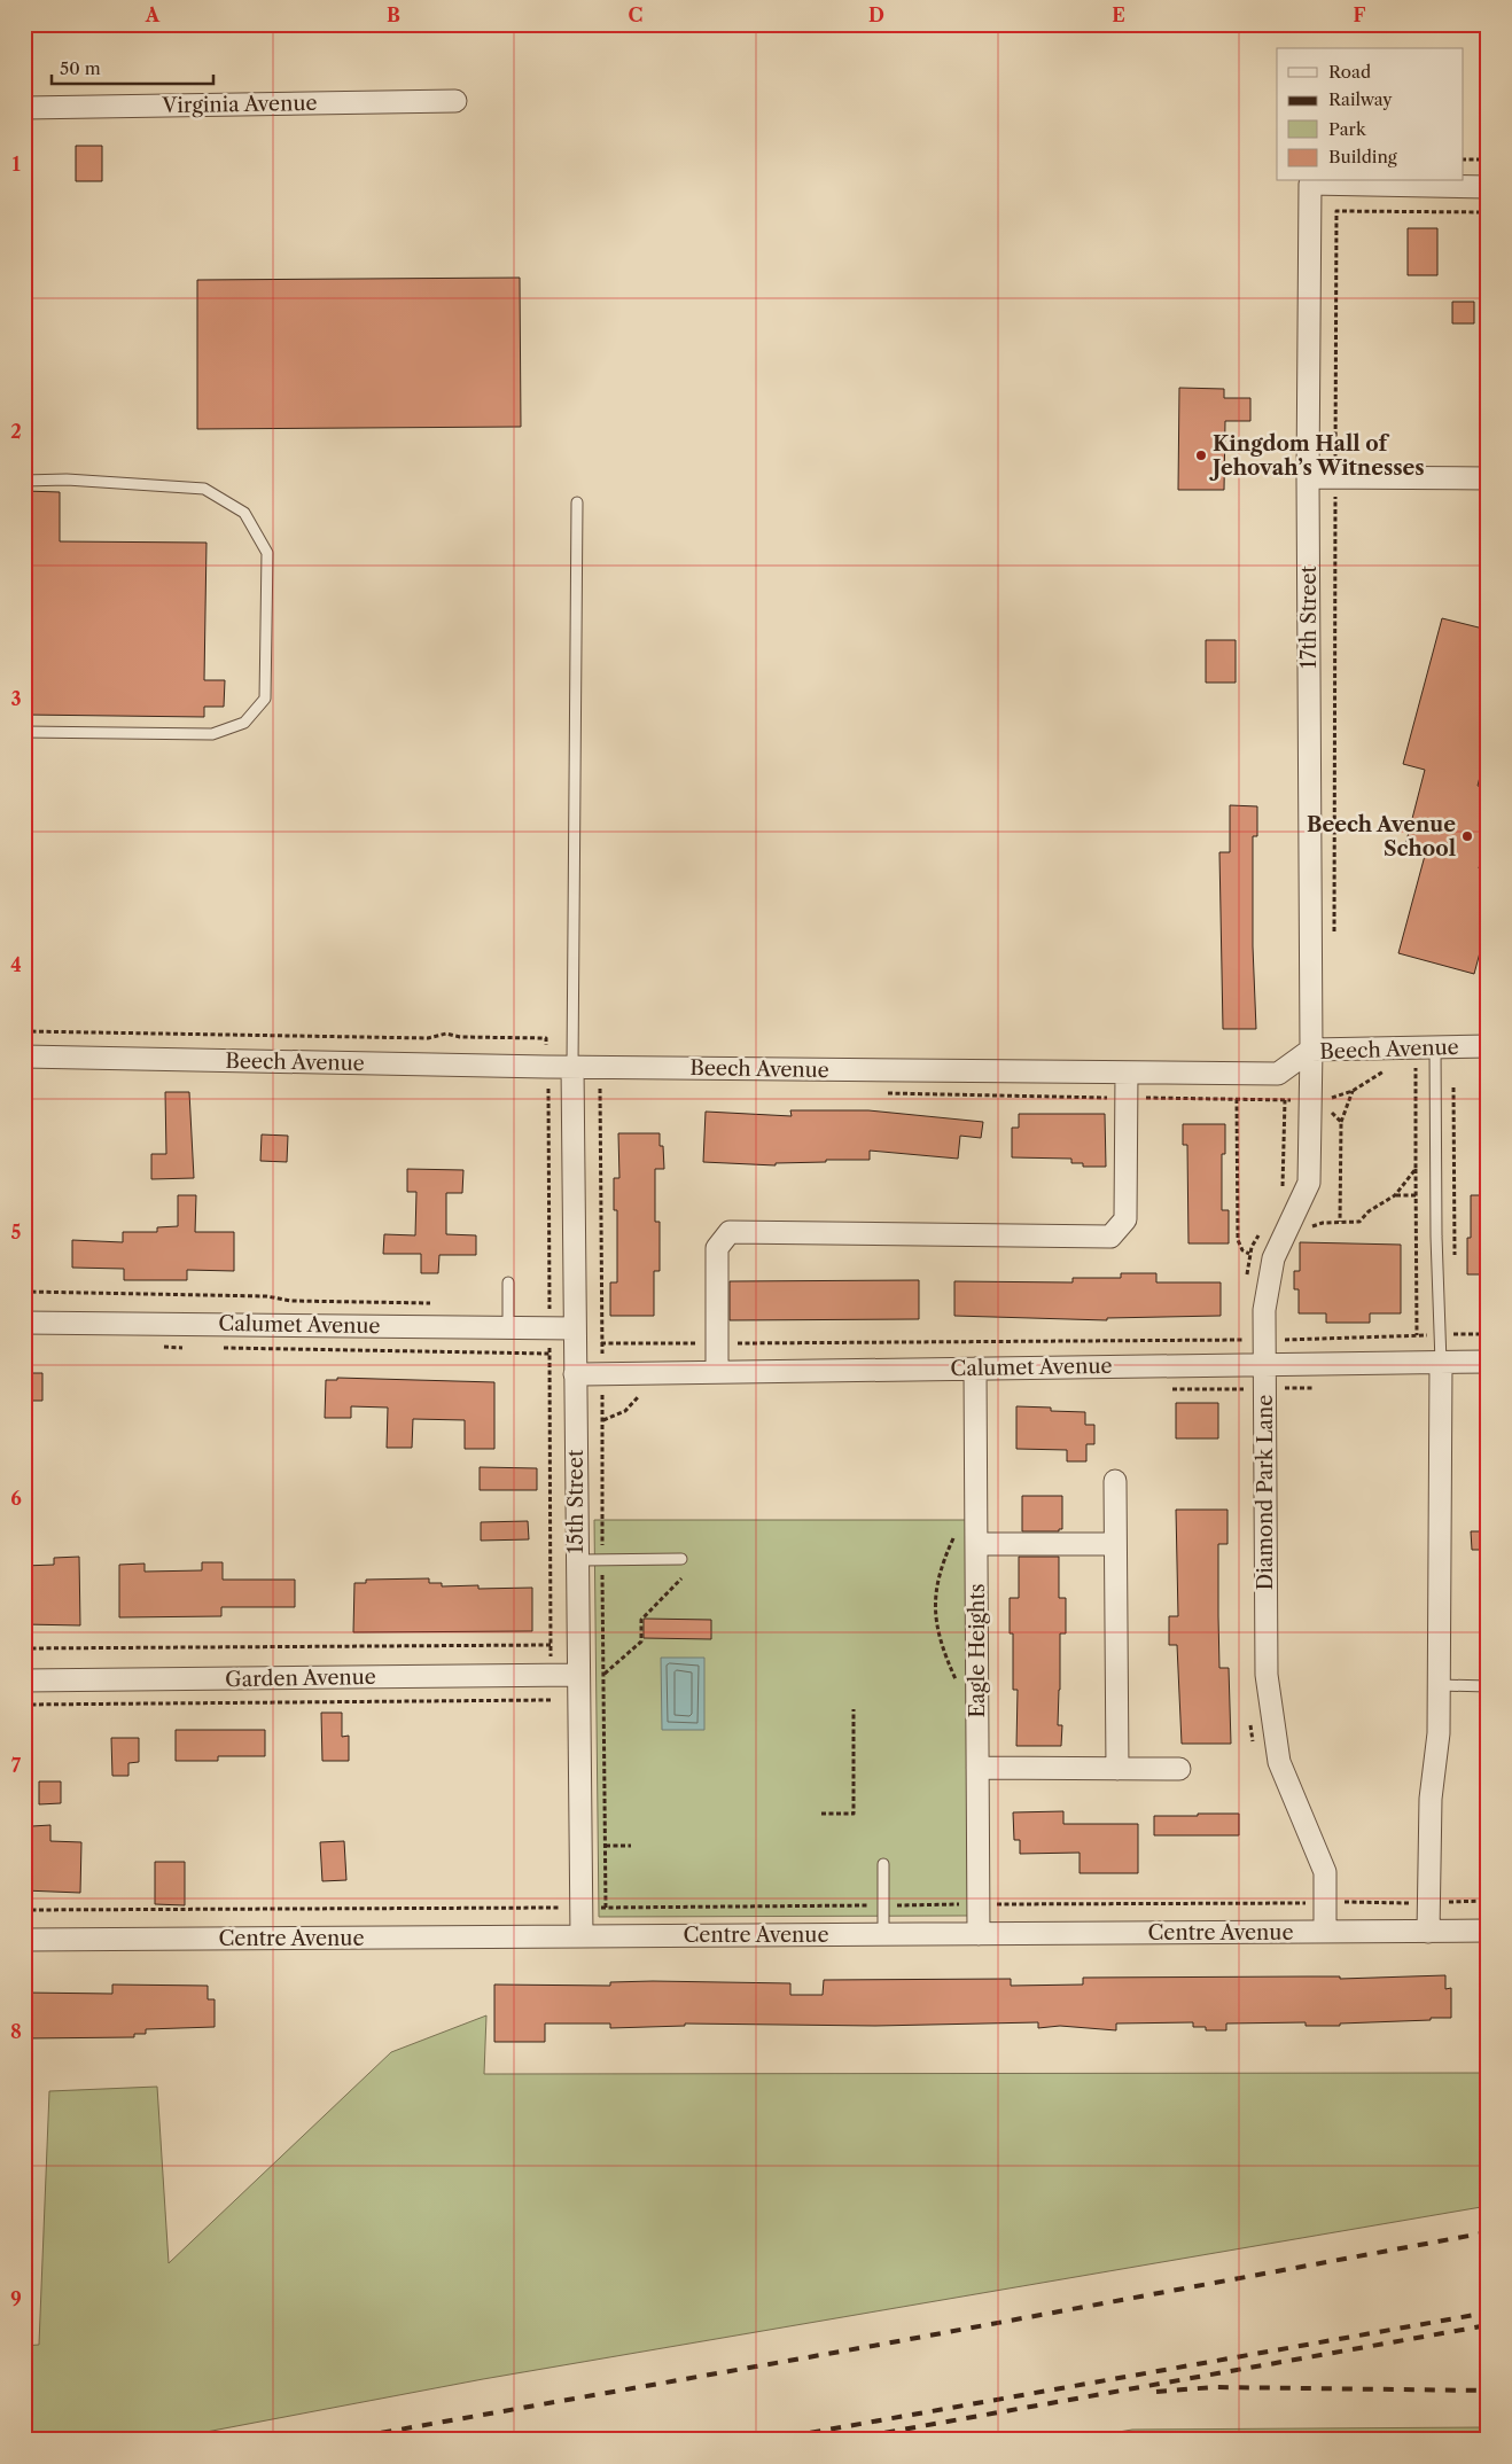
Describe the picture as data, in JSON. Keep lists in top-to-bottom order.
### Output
{
  "streets": {
    "street": [
      "Virginia Avenue",
      "17th Street",
      "Beech Avenue",
      "Calumet Avenue",
      "Diamond Park Lane",
      "15th Street",
      "Eagle Heights",
      "Garden Avenue",
      "Centre Avenue"
    ]
  },
  "crossings": [
    ["17th Street", "Beech Avenue"],
    ["17th Street", "Diamond Park Lane"],
    ["Beech Avenue", "Diamond Park Lane"],
    ["Beech Avenue", "15th Street"],
    ["Calumet Avenue", "Diamond Park Lane"],
    ["Calumet Avenue", "15th Street"],
    ["Calumet Avenue", "Eagle Heights"],
    ["Diamond Park Lane", "Centre Avenue"],
    ["15th Street", "Garden Avenue"],
    ["15th Street", "Centre Avenue"],
    ["Eagle Heights", "Centre Avenue"]
  ],
  "places": ["Kingdom Hall of Jehovah’s Witnesses", "Beech Avenue School"],
  "legend": [
    "Road",
    "Railway",
    "Park",
    "Building"
  ],
  "scale_bar": "50 m",
  "grid": {
    "columns": [
      "A",
      "B",
      "C",
      "D",
      "E",
      "F"
    ],
    "rows": [
      "1",
      "2",
      "3",
      "4",
      "5",
      "6",
      "7",
      "8",
      "9"
    ]
  }
}
